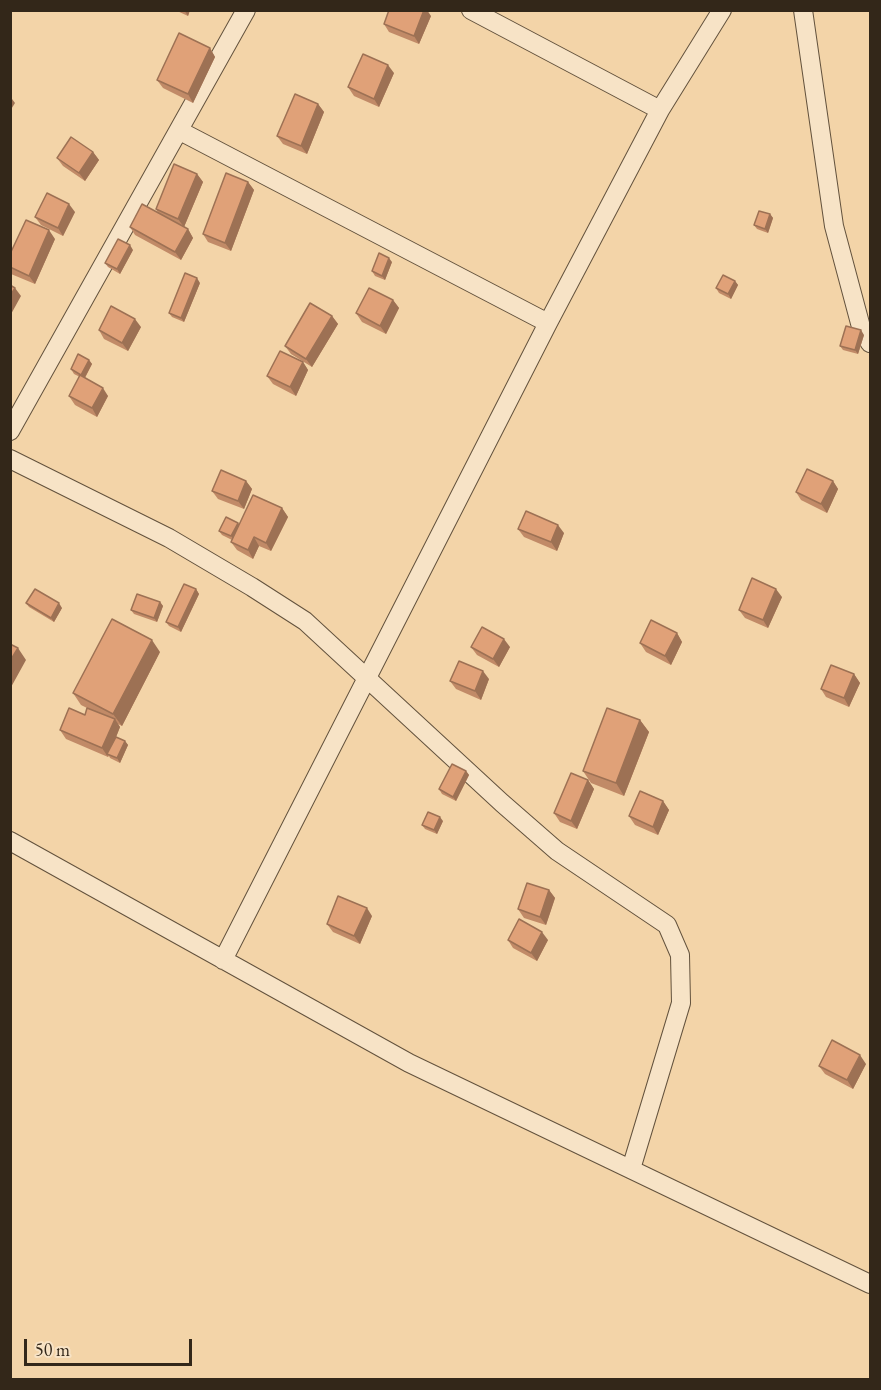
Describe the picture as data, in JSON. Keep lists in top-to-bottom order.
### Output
{
  "scale_bar": "50 m"
}
